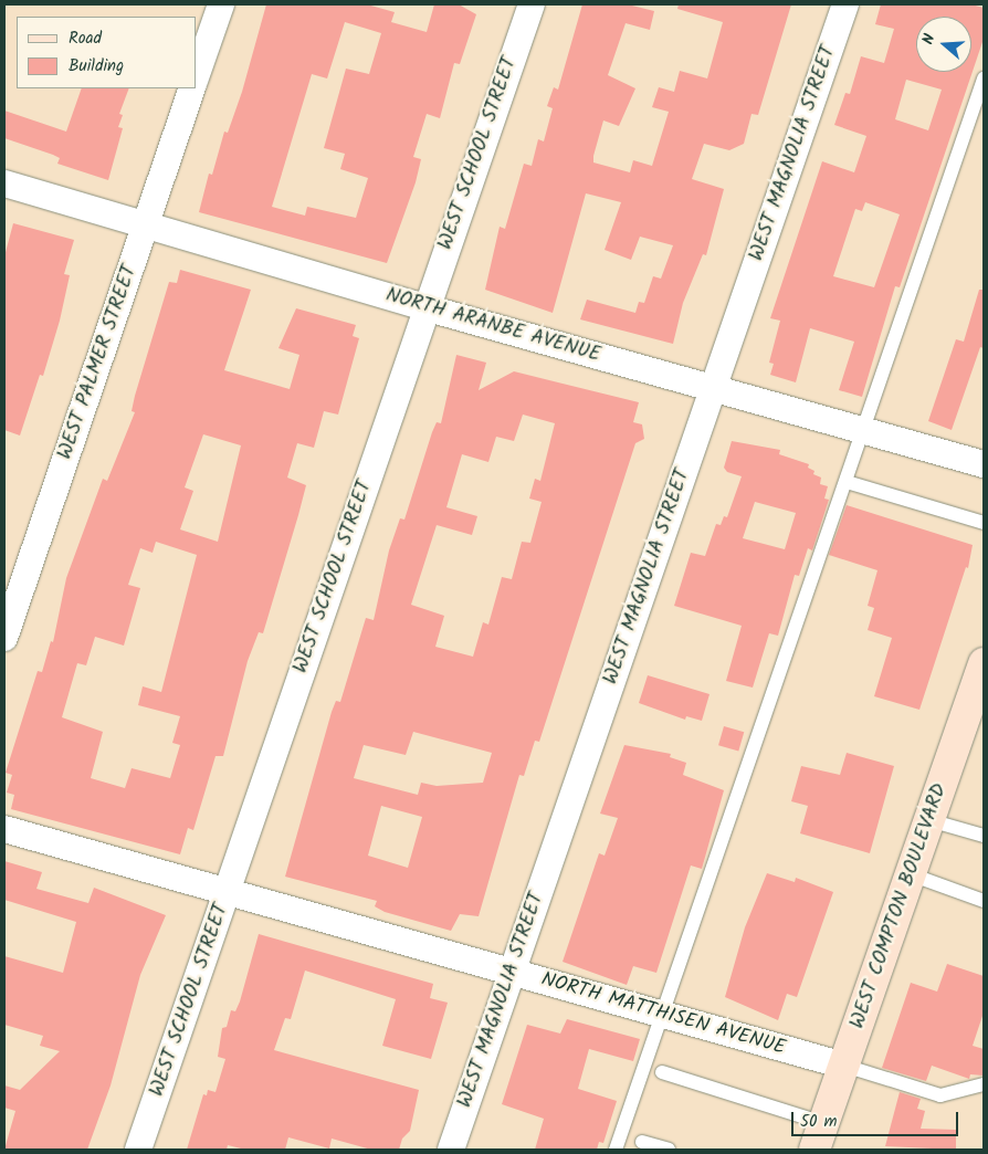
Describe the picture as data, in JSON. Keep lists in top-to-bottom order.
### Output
{
  "streets": {
    "main road": ["WEST COMPTON BOULEVARD"],
    "street": [
      "WEST SCHOOL STREET",
      "WEST MAGNOLIA STREET",
      "NORTH ARANBE AVENUE",
      "WEST PALMER STREET",
      "NORTH MATTHISEN AVENUE"
    ]
  },
  "crossings": [
    ["WEST SCHOOL STREET", "NORTH ARANBE AVENUE"],
    ["WEST SCHOOL STREET", "NORTH MATTHISEN AVENUE"],
    ["WEST MAGNOLIA STREET", "NORTH ARANBE AVENUE"],
    ["WEST MAGNOLIA STREET", "NORTH MATTHISEN AVENUE"],
    ["NORTH ARANBE AVENUE", "WEST PALMER STREET"],
    ["WEST COMPTON BOULEVARD", "NORTH MATTHISEN AVENUE"]
  ],
  "legend": ["Road", "Building"],
  "scale_bar": "50 m",
  "north": "left"
}
